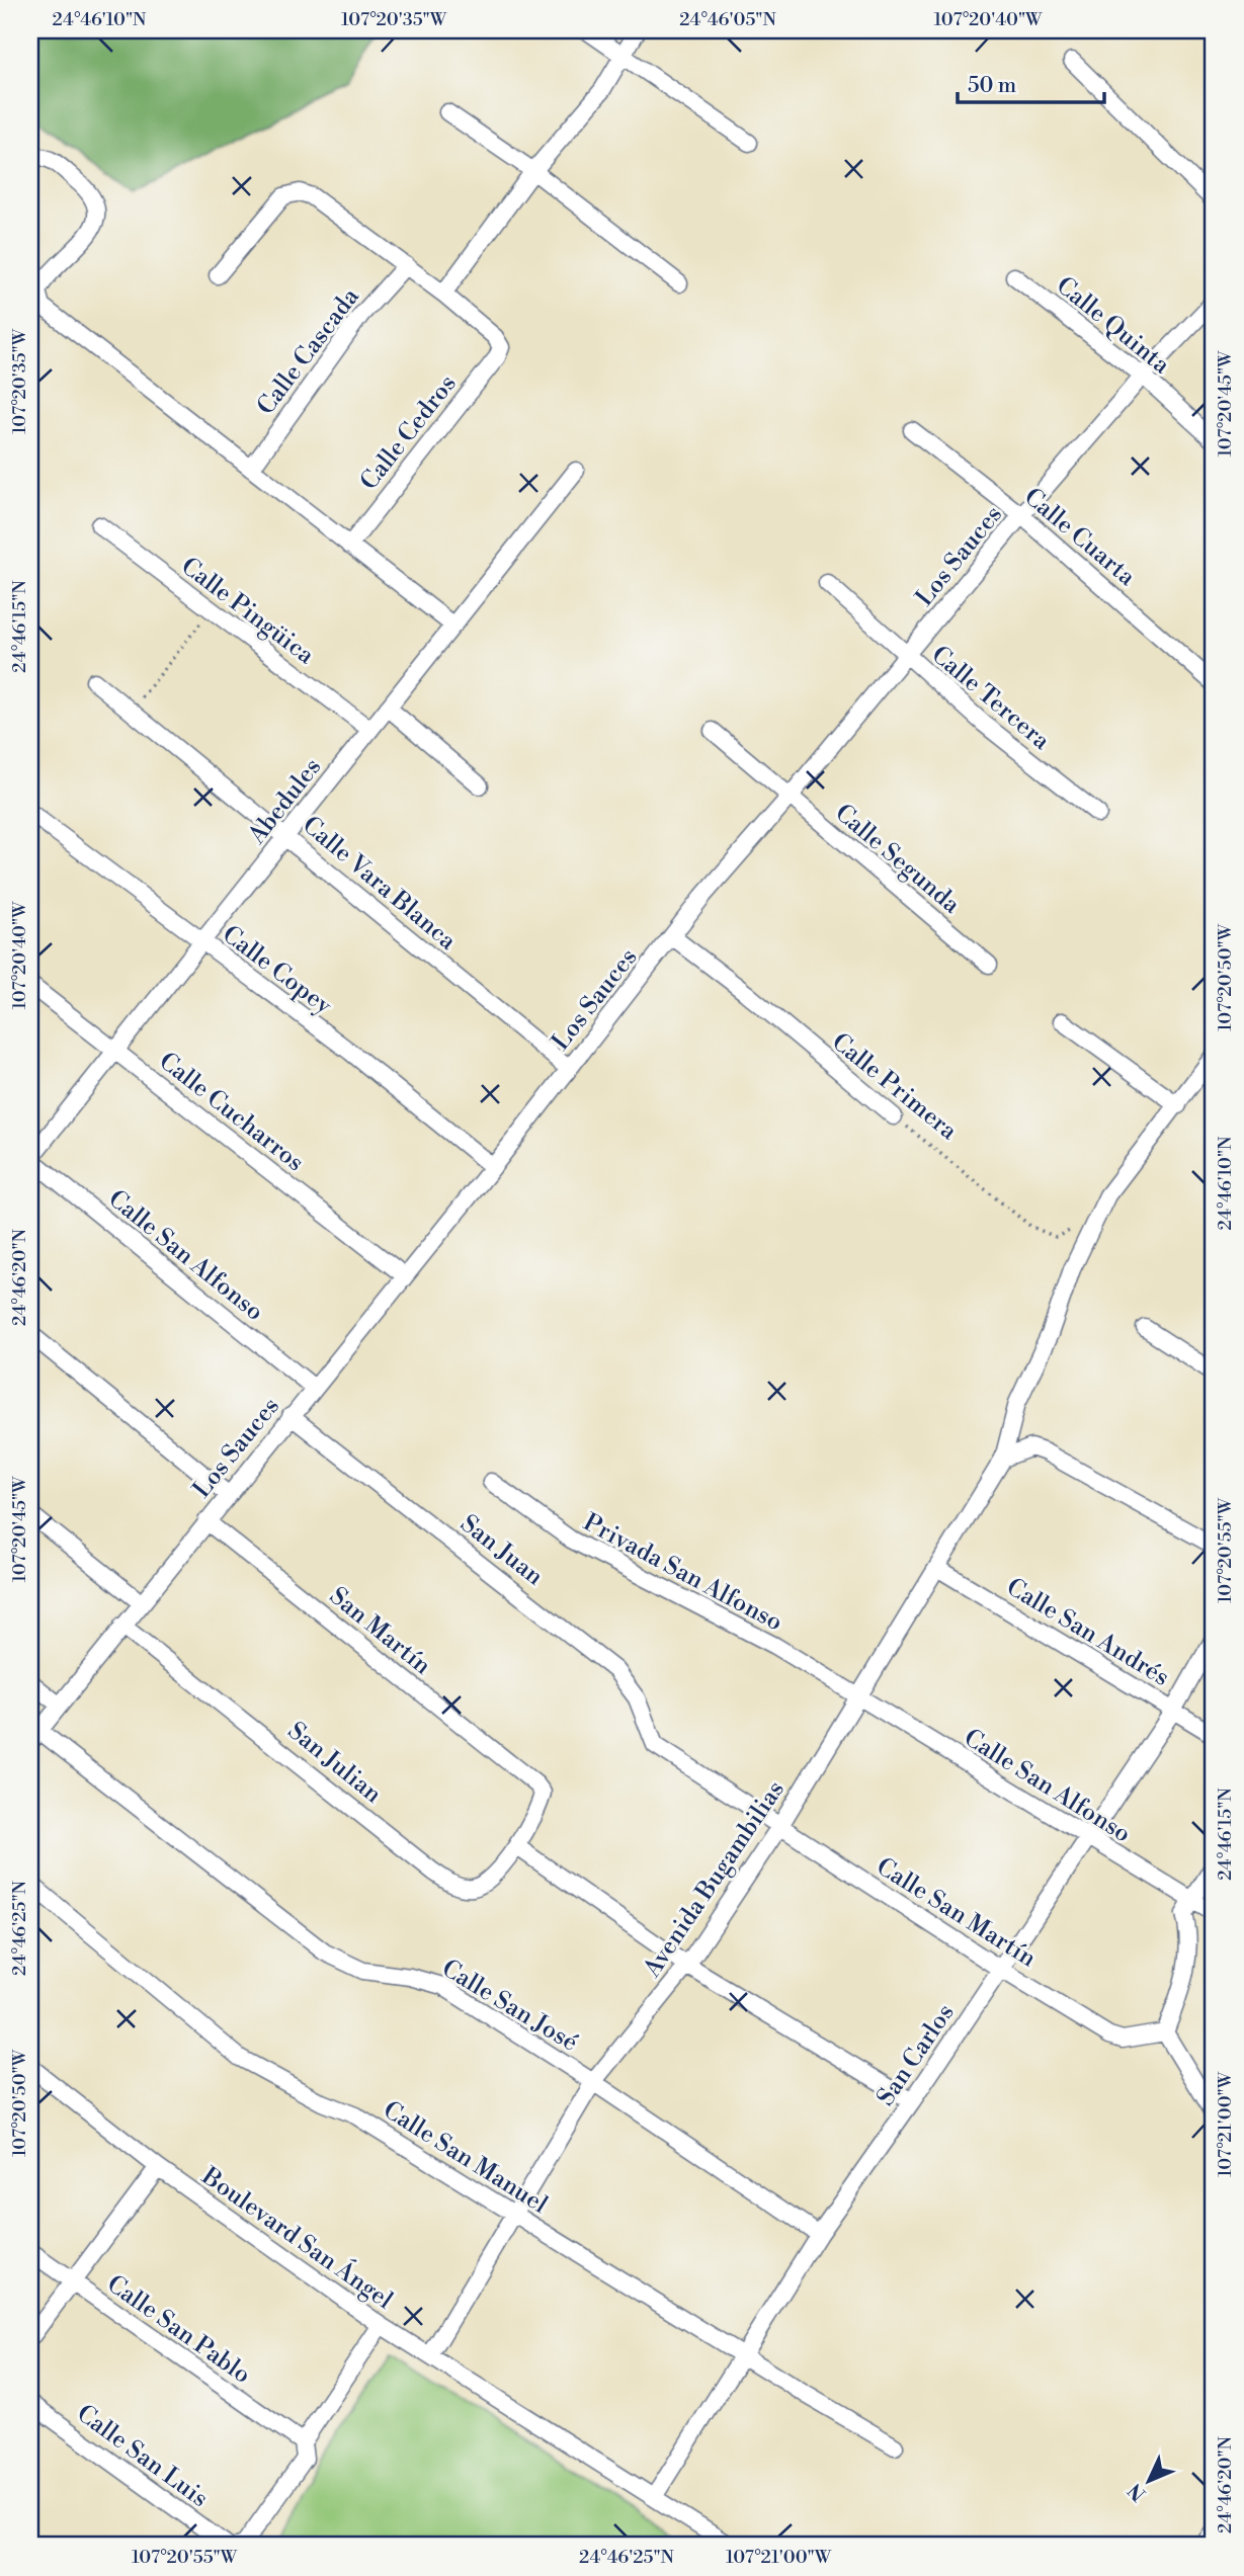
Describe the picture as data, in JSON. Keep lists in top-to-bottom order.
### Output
{
  "streets": {
    "street": [
      "Calle Quinta",
      "Calle Cascada",
      "Calle Cedros",
      "Calle Cuarta",
      "Los Sauces",
      "Calle Pingüica",
      "Calle Tercera",
      "Abedules",
      "Calle Segunda",
      "Calle Vara Blanca",
      "Calle Copey",
      "Calle Primera",
      "Calle Cucharros",
      "Calle San Alfonso",
      "San Juan",
      "Privada San Alfonso",
      "San Martín",
      "Calle San Andrés",
      "San Julian",
      "Avenida Bugambilias",
      "Calle San Martín",
      "Calle San José",
      "San Carlos",
      "Calle San Manuel",
      "Boulevard San Ángel",
      "Calle San Pablo",
      "Calle San Luis"
    ]
  },
  "crossings": [
    ["Calle Quinta", "Los Sauces"],
    ["Calle Cuarta", "Los Sauces"],
    ["Los Sauces", "Calle Tercera"],
    ["Los Sauces", "Calle Segunda"],
    ["Los Sauces", "Calle Vara Blanca"],
    ["Los Sauces", "Calle Copey"],
    ["Los Sauces", "Calle Primera"],
    ["Los Sauces", "Calle Cucharros"],
    ["Los Sauces", "Calle San Alfonso"],
    ["Los Sauces", "San Juan"],
    ["Los Sauces", "San Martín"],
    ["Los Sauces", "San Julian"],
    ["Los Sauces", "Calle San José"],
    ["Calle Pingüica", "Abedules"],
    ["Abedules", "Calle Vara Blanca"],
    ["Abedules", "Calle Copey"],
    ["Abedules", "Calle Cucharros"],
    ["Abedules", "Calle San Alfonso"],
    ["Calle Primera", "Avenida Bugambilias"],
    ["Calle San Alfonso", "Privada San Alfonso"],
    ["Calle San Alfonso", "Avenida Bugambilias"],
    ["Calle San Alfonso", "San Carlos"],
    ["San Juan", "Calle San Martín"],
    ["Privada San Alfonso", "Avenida Bugambilias"],
    ["San Martín", "San Julian"],
    ["Calle San Andrés", "Avenida Bugambilias"],
    ["Calle San Andrés", "San Carlos"],
    ["Avenida Bugambilias", "Calle San Martín"],
    ["Avenida Bugambilias", "Calle San José"],
    ["Avenida Bugambilias", "Calle San Manuel"],
    ["Avenida Bugambilias", "Boulevard San Ángel"],
    ["Calle San Martín", "San Carlos"],
    ["Calle San José", "San Carlos"],
    ["San Carlos", "Calle San Manuel"],
    ["San Carlos", "Boulevard San Ángel"]
  ],
  "scale_bar": "50 m",
  "north": "bottom left",
  "coordinates": [
    "24°46'10\"N",
    "107°20'35\"W",
    "24°46'05\"N",
    "107°20'40\"W",
    "107°20'45\"W",
    "24°46'15\"N",
    "107°20'50\"W",
    "24°46'20\"N",
    "107°20'55\"W",
    "24°46'25\"N",
    "107°21'00\"W"
  ]
}
